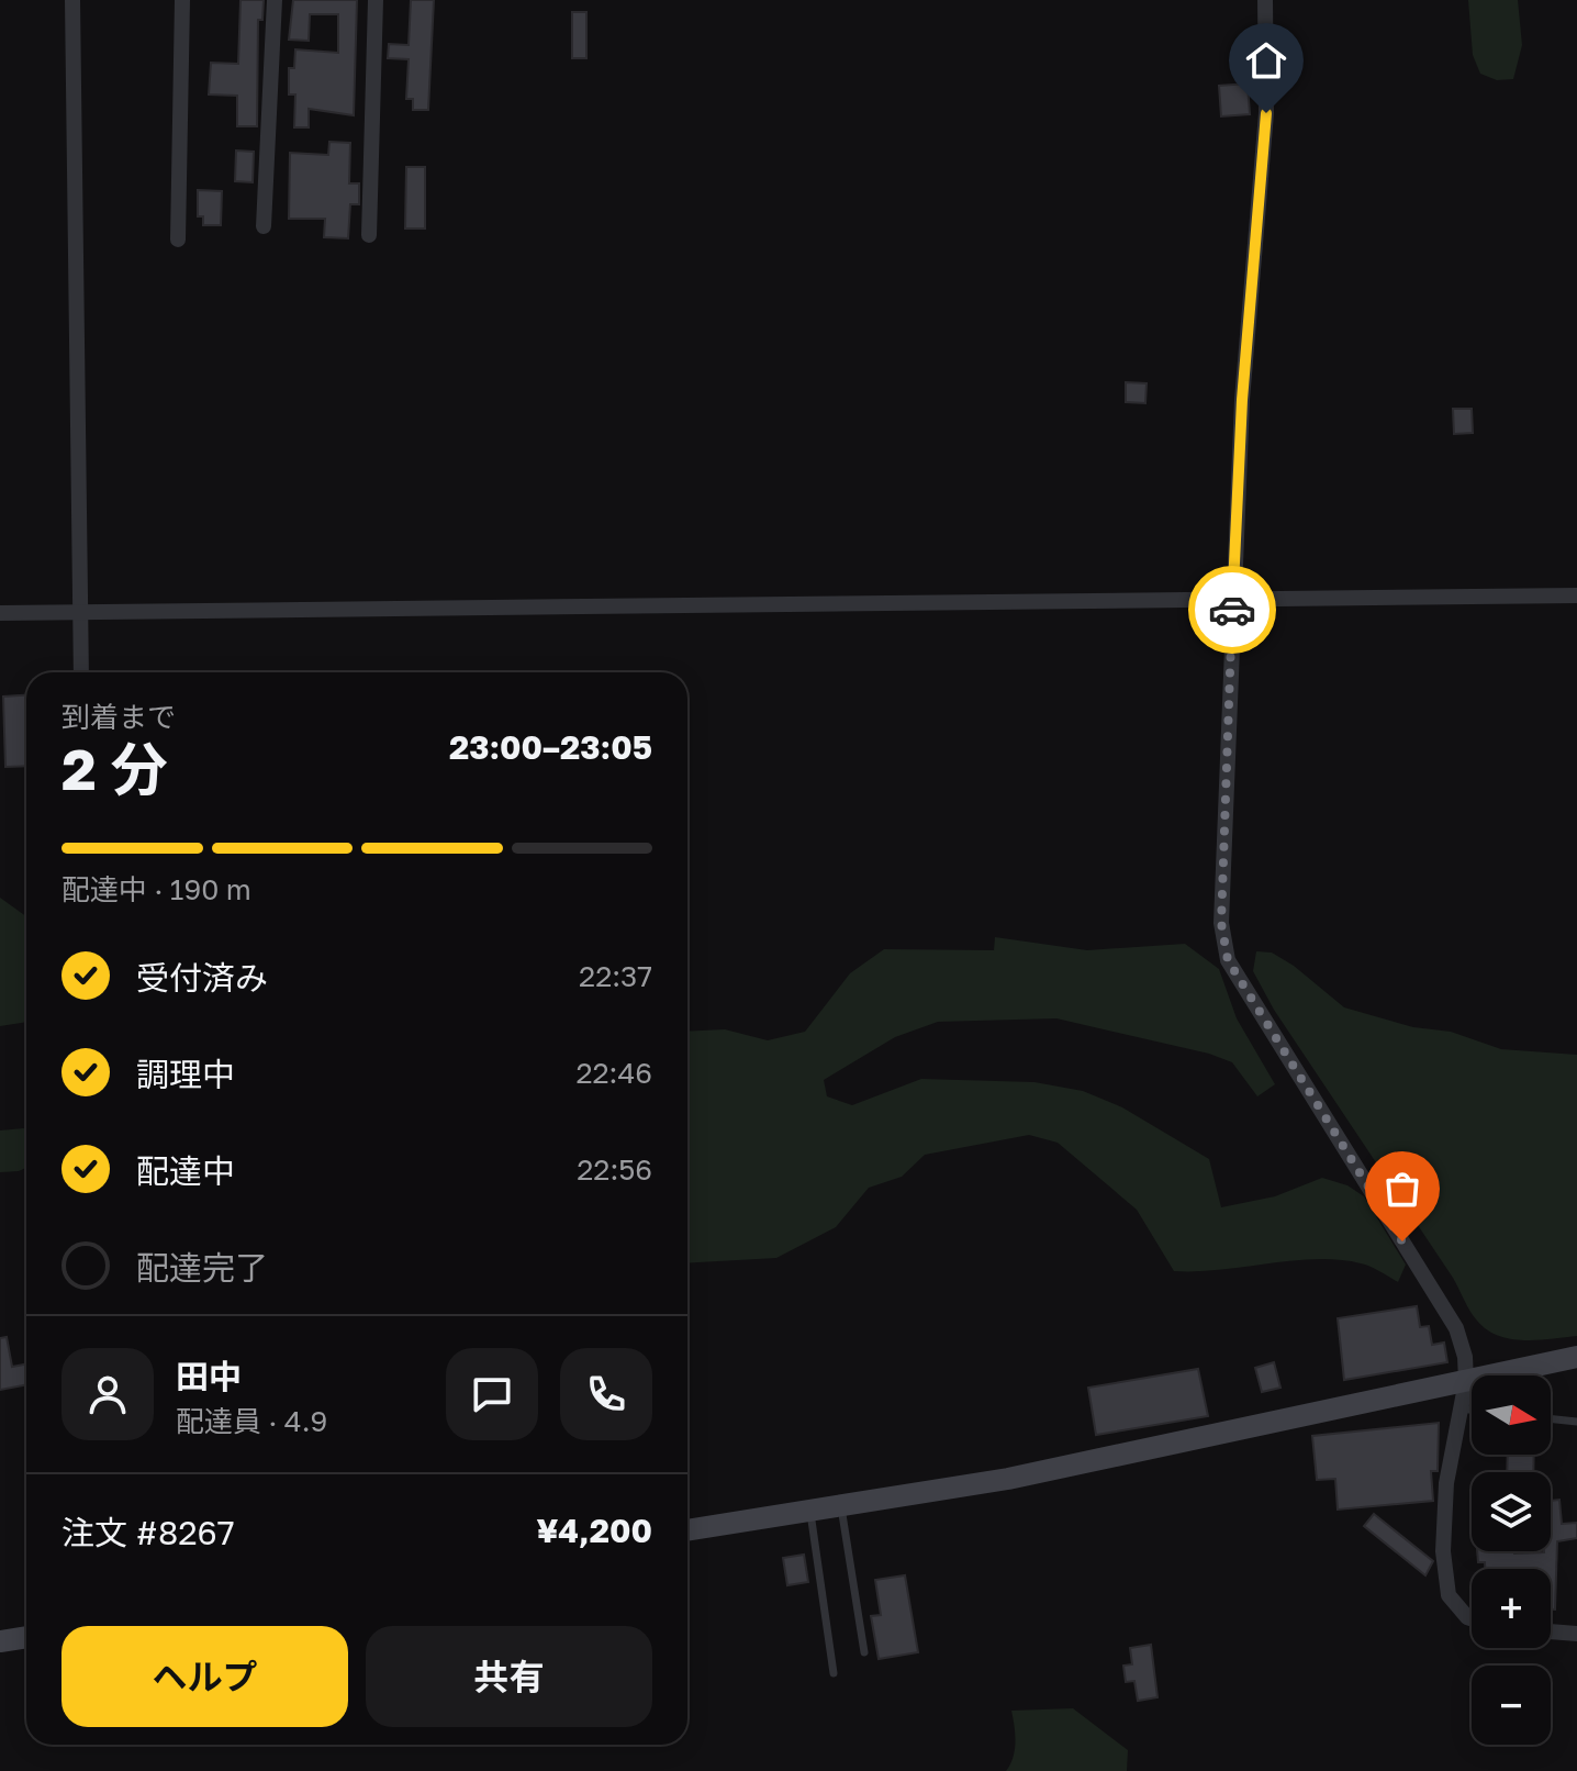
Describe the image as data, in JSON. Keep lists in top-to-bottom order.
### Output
{
  "north": "right",
  "page": {
    "heading": ["2 分", "到着まで", "23:00–23:05"],
    "panel": [
      "田中",
      "配達員 · 4.9",
      "注文 #8267",
      "¥4,200"
    ],
    "bar": "配達中 · 190 m",
    "list": [
      ["受付済み", "22:37"],
      ["調理中", "22:46"],
      ["配達中", "22:56"],
      "配達完了"
    ],
    "map_buttons": ["+", "−"],
    "buttons": ["ヘルプ", "共有"]
  }
}
